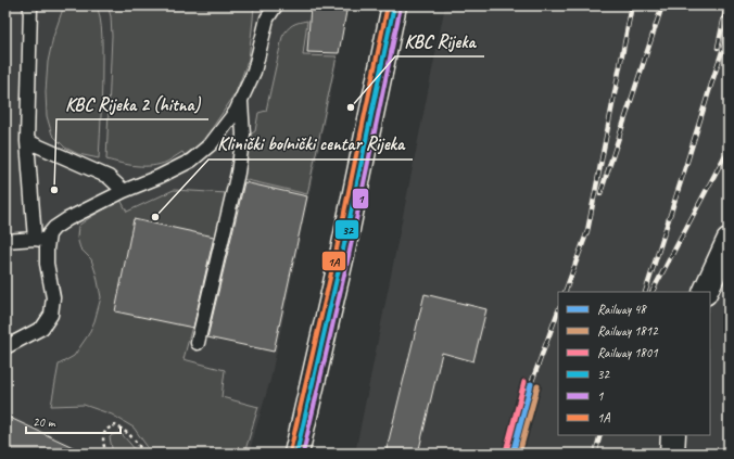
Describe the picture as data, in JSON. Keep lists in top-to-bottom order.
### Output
{
  "places": ["KBC Rijeka", "KBC Rijeka 2 (hitna)", "Klinički bolnički centar Rijeka"],
  "lines": [
    "transit line 32",
    "transit line 1A",
    "transit line 1",
    "rail line 1801",
    "rail line 48",
    "rail line 1812"
  ],
  "legend": [
    "Railway 48",
    "Railway 1812",
    "Railway 1801",
    "32",
    "1",
    "1A"
  ],
  "scale_bar": "20 m"
}
